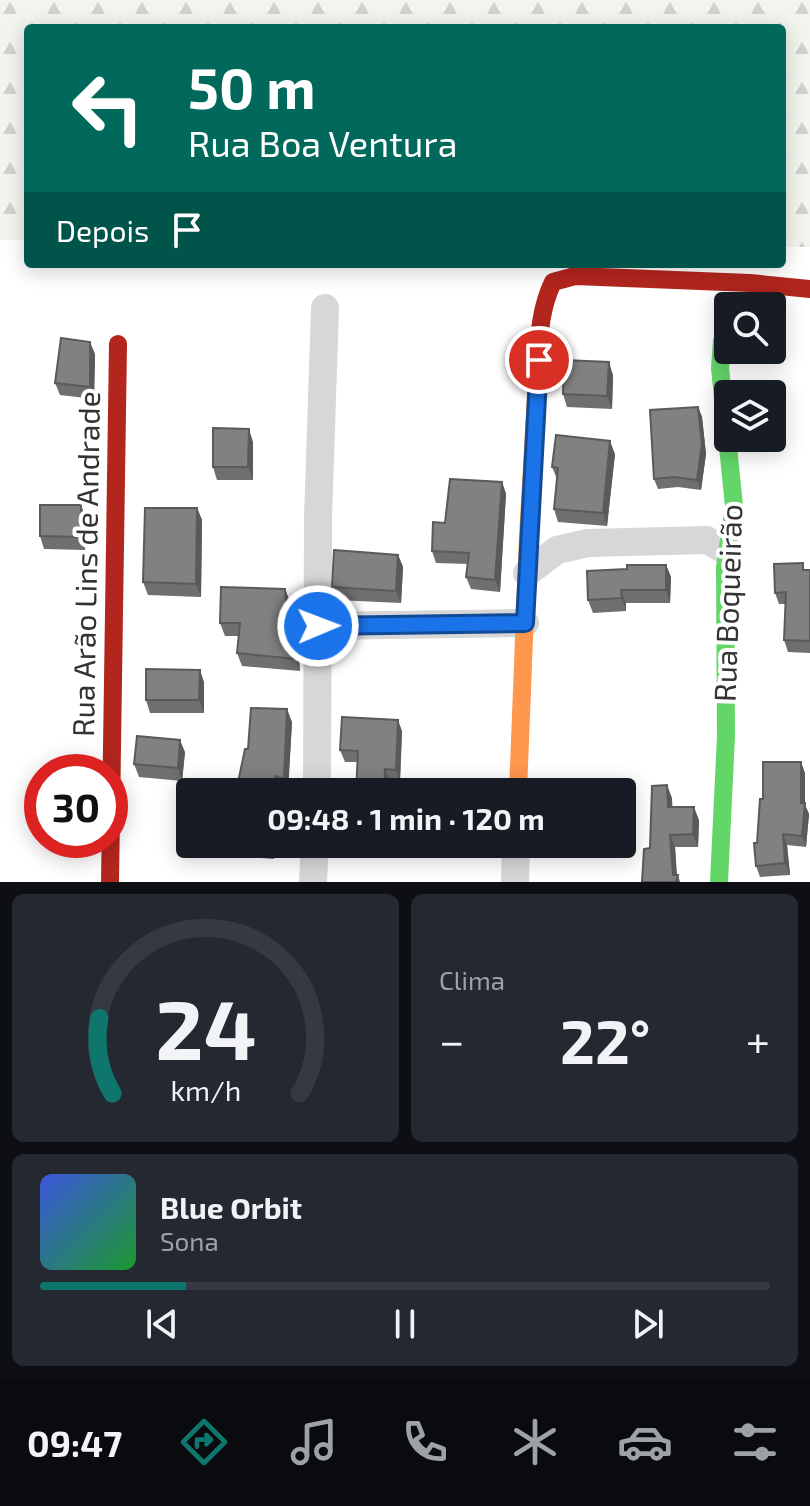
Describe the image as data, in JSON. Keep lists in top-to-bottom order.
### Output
{
  "streets": {
    "street": ["Rua Arão Lins de Andrade", "Rua Boqueirão"]
  },
  "page": {
    "turn": ["50 m", "Rua Boa Ventura"],
    "then": "Depois",
    "limit": "30",
    "trip": "09:48 · 1 min · 120 m",
    "tile": "Clima",
    "heat": ["−", "22°", "+"],
    "song": ["Blue Orbit", "Sona"],
    "tabs": "09:47",
    "gauge": ["24", "km/h"]
  }
}
